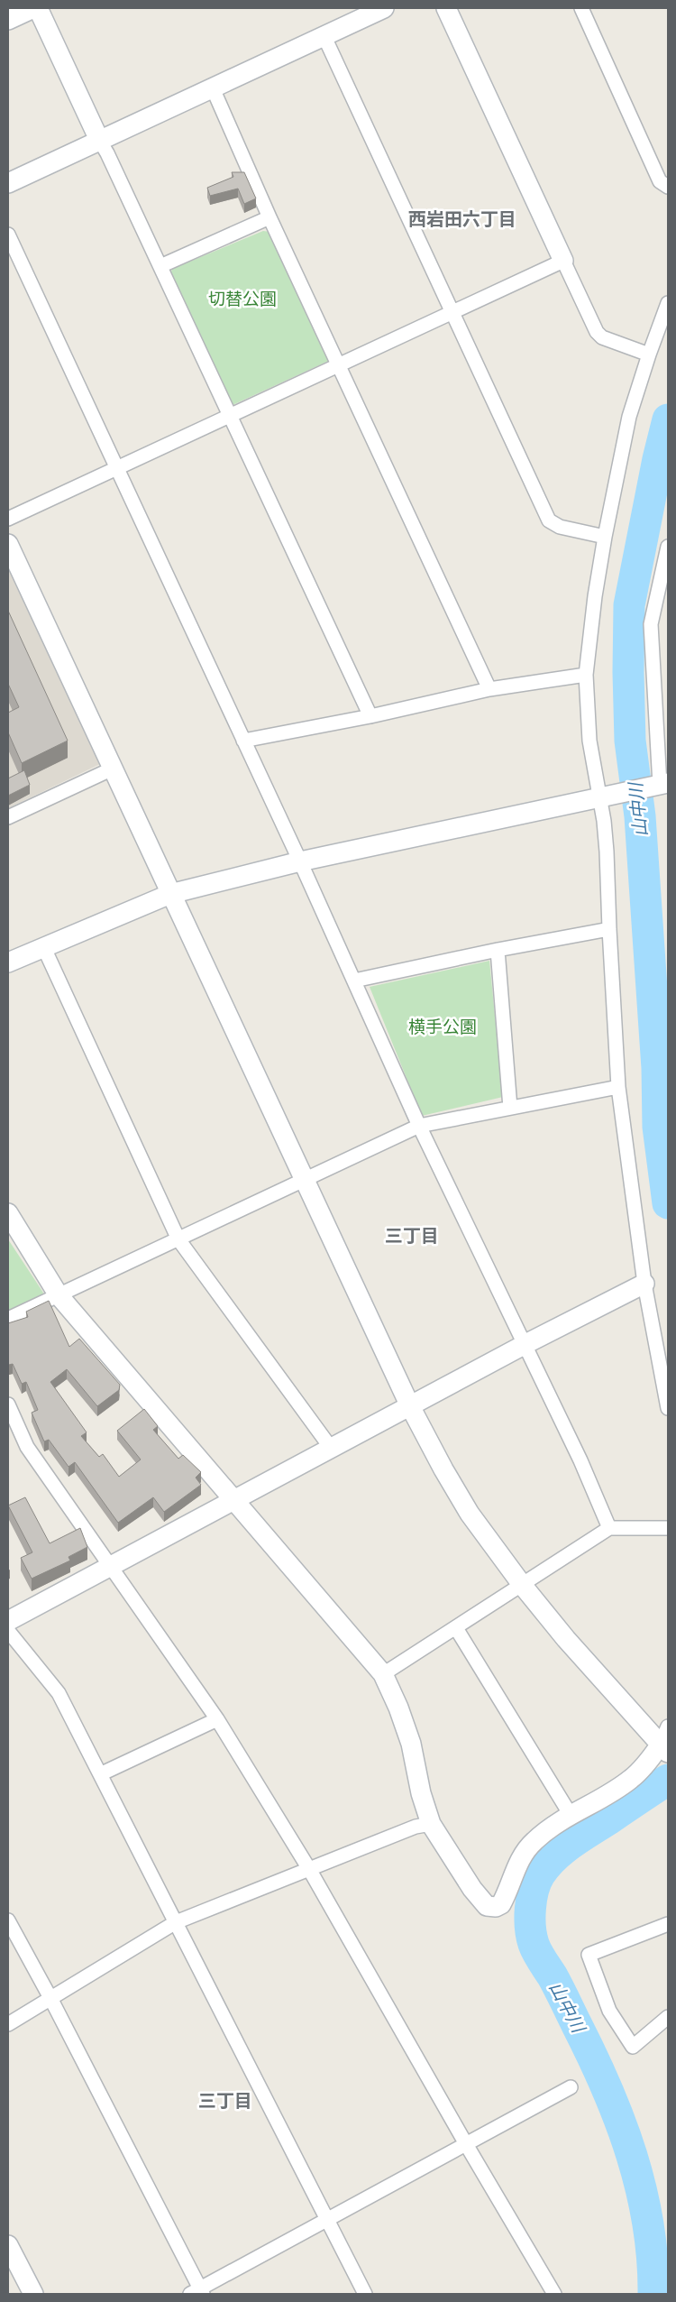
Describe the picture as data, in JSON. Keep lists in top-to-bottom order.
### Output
{
  "districts": ["西岩田六丁目", "三丁目", "三丁目"],
  "water": ["山中川"],
  "parks": ["切替公園", "横手公園"]
}
